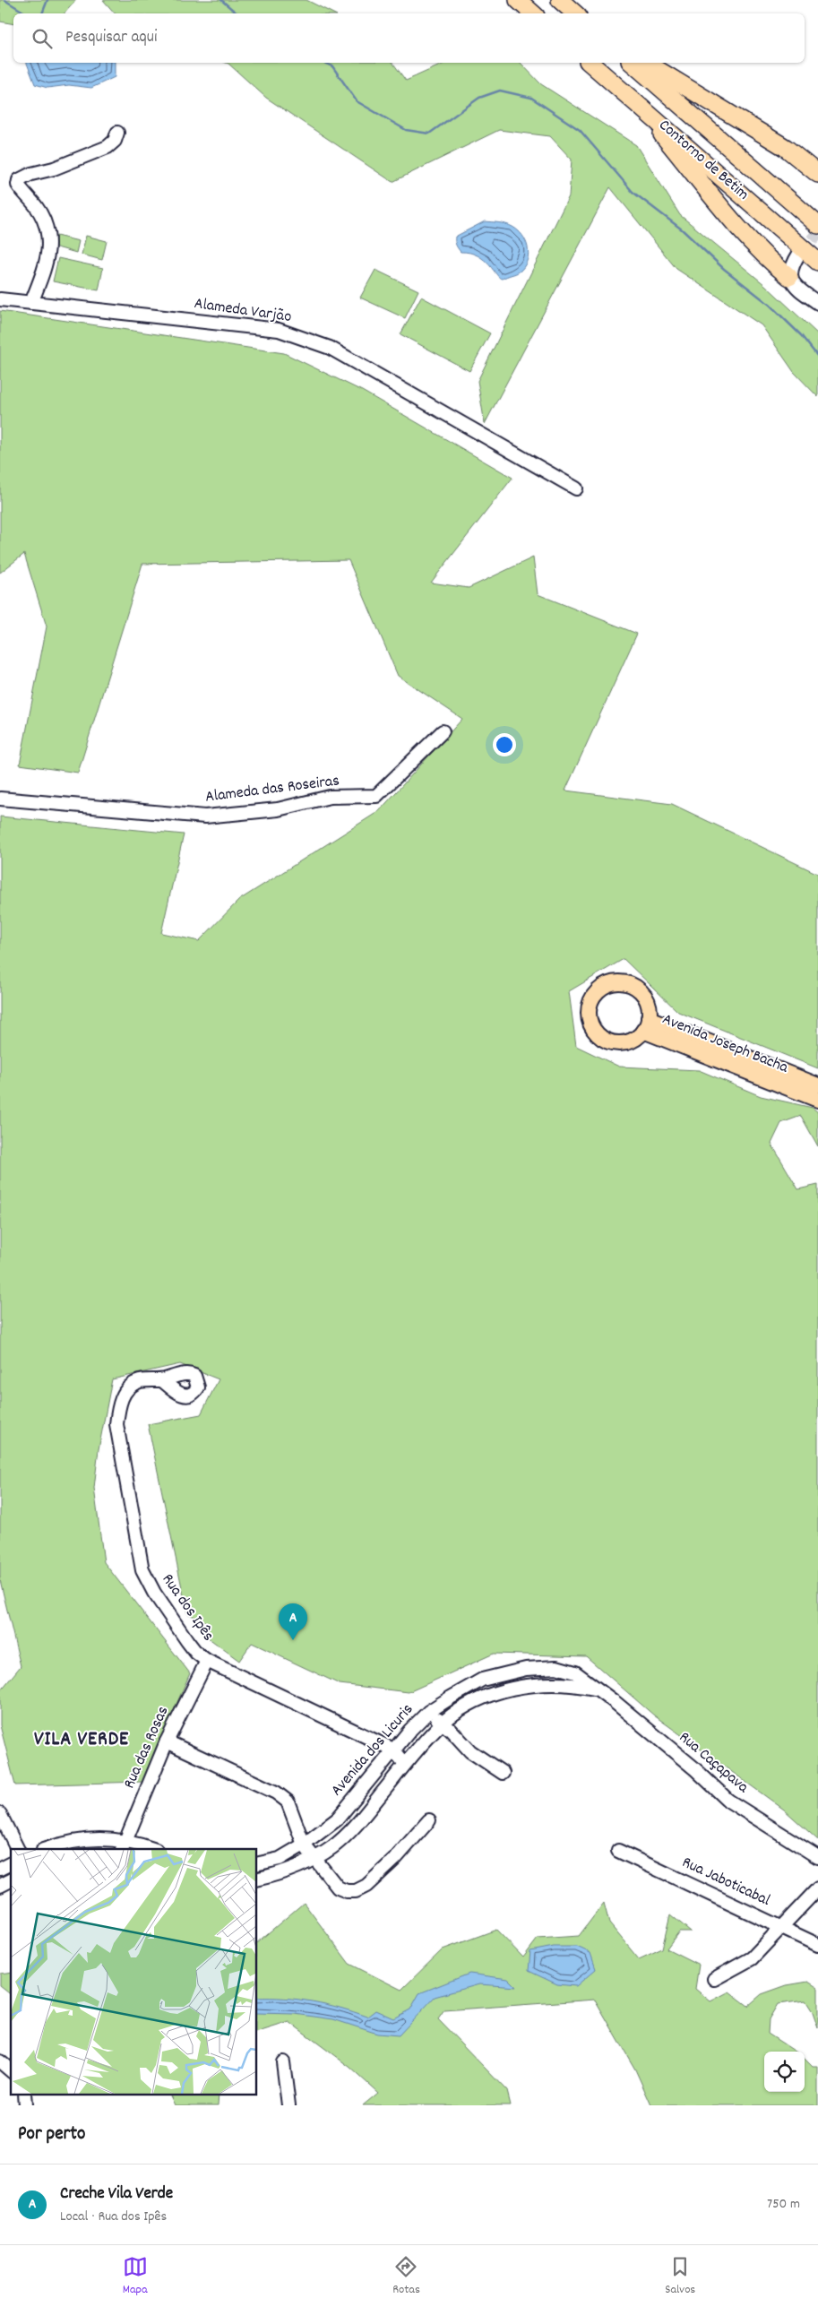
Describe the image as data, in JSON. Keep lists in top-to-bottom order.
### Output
{
  "streets": {
    "highway": ["Contorno de Betim"],
    "main road": ["Avenida Joseph Bacha"],
    "street": [
      "Alameda Varjão",
      "Alameda das Roseiras",
      "Rua dos Ipês",
      "Rua das Rosas",
      "Avenida dos Licuris",
      "Rua Caçapava",
      "Rua Jaboticabal"
    ]
  },
  "crossings": [
    ["Rua dos Ipês", "Rua das Rosas"],
    ["Rua dos Ipês", "Avenida dos Licuris"],
    ["Avenida dos Licuris", "Rua Caçapava"]
  ],
  "districts": ["VILA VERDE"],
  "page": {
    "search": "Pesquisar aqui",
    "pins": "A",
    "heading": "Por perto",
    "list": [
      {
        "mark": "A",
        "name": "Creche Vila Verde",
        "note": "Local · Rua dos Ipês",
        "value": "750 m"
      }
    ],
    "nav": ["Mapa", "Rotas", "Salvos"]
  }
}
